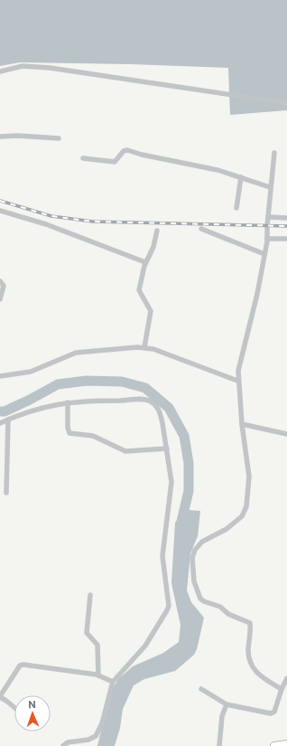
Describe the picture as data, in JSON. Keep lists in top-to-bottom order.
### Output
{
  "north": "top"
}
